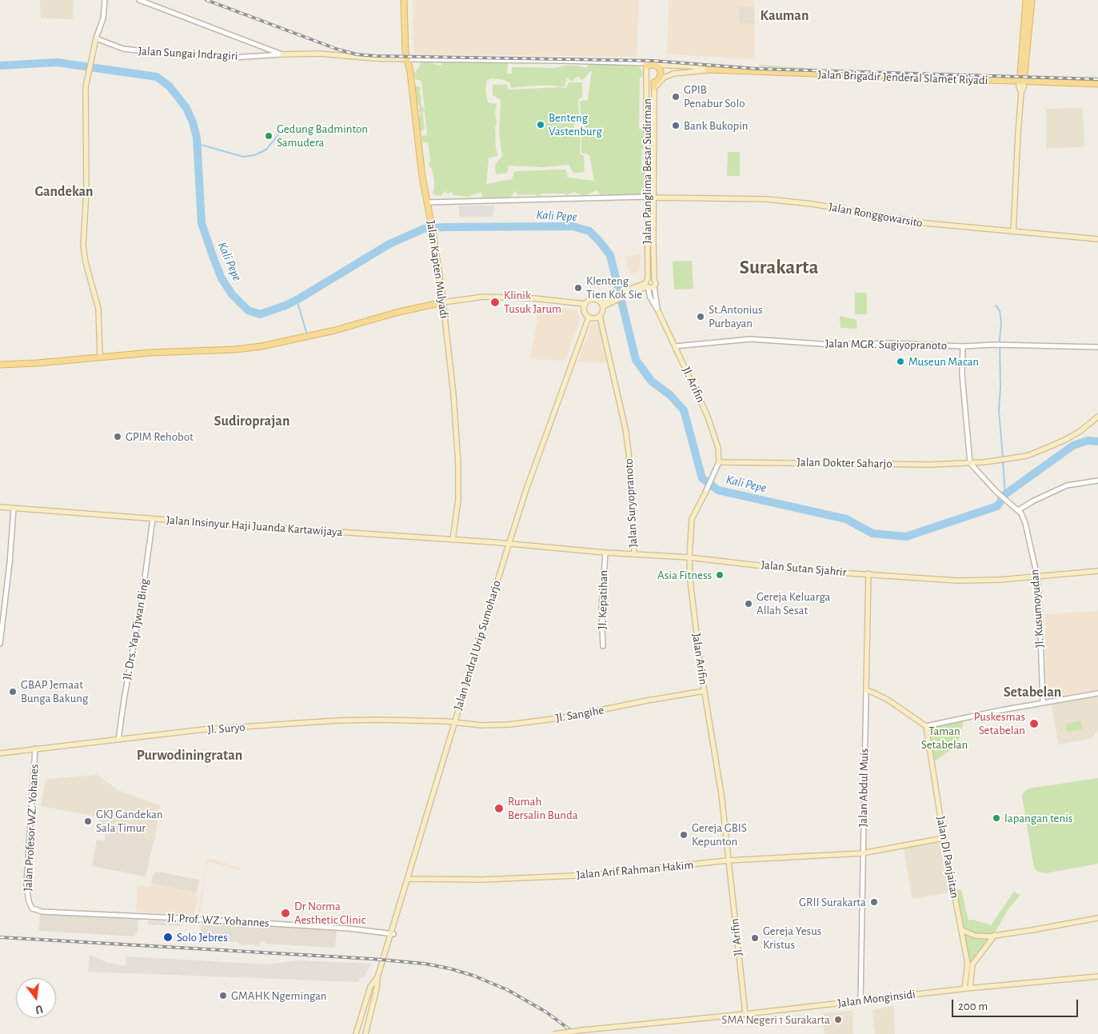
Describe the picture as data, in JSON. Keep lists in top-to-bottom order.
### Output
{
  "streets": {
    "main road": [
      "Jalan Brigadir Jenderal Slamet Riyadi",
      "Jalan Panglima Besar Sudirman",
      "Jalan Ronggowarsito",
      "Jalan Kapten Mulyadi",
      "Jl. Arifin",
      "Jalan Dokter Saharjo",
      "Jalan Suryopranoto",
      "Jalan Insinyur Haji Juanda Kartawijaya",
      "Jalan Sutan Sjahrir",
      "Jalan Jendral Urip Sumoharjo",
      "Jalan Arifin",
      "Jl. Sangihe",
      "Jl. Suryo",
      "Jalan Abdul Muis",
      "Jalan DI Panjaitan",
      "Jalan Arif Rahman Hakim",
      "Jalan Monginsidi"
    ],
    "street": [
      "Jalan Sungai Indragiri",
      "Jalan MGR. Sugiyopranoto",
      "Jl. Kepatihan",
      "Jl. Kusumoyudan",
      "Jl. Drs. Yap Tjwan Bing",
      "Jalan Profesor WZ. Yohanes",
      "Jl. Prof. WZ. Yohannes"
    ]
  },
  "crossings": [
    ["Jalan Brigadir Jenderal Slamet Riyadi", "Jalan Panglima Besar Sudirman"],
    ["Jalan Panglima Besar Sudirman", "Jalan Ronggowarsito"],
    ["Jalan Kapten Mulyadi", "Jalan Insinyur Haji Juanda Kartawijaya"],
    ["Jalan MGR. Sugiyopranoto", "Jl. Arifin"],
    ["Jl. Arifin", "Jalan Dokter Saharjo"],
    ["Jl. Arifin", "Jalan Arifin"],
    ["Jl. Arifin", "Jalan Arif Rahman Hakim"],
    ["Jl. Arifin", "Jalan Monginsidi"],
    ["Jalan Dokter Saharjo", "Jl. Kusumoyudan"],
    ["Jalan Dokter Saharjo", "Jalan Arifin"],
    ["Jalan Suryopranoto", "Jalan Sutan Sjahrir"],
    ["Jalan Suryopranoto", "Jalan Jendral Urip Sumoharjo"],
    ["Jalan Insinyur Haji Juanda Kartawijaya", "Jalan Sutan Sjahrir"],
    ["Jalan Insinyur Haji Juanda Kartawijaya", "Jl. Drs. Yap Tjwan Bing"],
    ["Jalan Insinyur Haji Juanda Kartawijaya", "Jalan Jendral Urip Sumoharjo"],
    ["Jalan Sutan Sjahrir", "Jl. Kepatihan"],
    ["Jalan Sutan Sjahrir", "Jl. Kusumoyudan"],
    ["Jalan Sutan Sjahrir", "Jalan Jendral Urip Sumoharjo"],
    ["Jalan Sutan Sjahrir", "Jalan Arifin"],
    ["Jalan Sutan Sjahrir", "Jalan Abdul Muis"],
    ["Jl. Drs. Yap Tjwan Bing", "Jl. Suryo"],
    ["Jalan Jendral Urip Sumoharjo", "Jl. Sangihe"],
    ["Jalan Jendral Urip Sumoharjo", "Jl. Suryo"],
    ["Jalan Jendral Urip Sumoharjo", "Jalan Arif Rahman Hakim"],
    ["Jalan Jendral Urip Sumoharjo", "Jl. Prof. WZ. Yohannes"],
    ["Jalan Arifin", "Jl. Sangihe"],
    ["Jalan Arifin", "Jalan Arif Rahman Hakim"],
    ["Jl. Sangihe", "Jl. Suryo"],
    ["Jl. Suryo", "Jalan Profesor WZ. Yohanes"],
    ["Jalan Abdul Muis", "Jalan Arif Rahman Hakim"],
    ["Jalan Abdul Muis", "Jalan Monginsidi"],
    ["Jalan Profesor WZ. Yohanes", "Jl. Prof. WZ. Yohannes"],
    ["Jalan DI Panjaitan", "Jalan Arif Rahman Hakim"],
    ["Jalan DI Panjaitan", "Jalan Monginsidi"]
  ],
  "districts": [
    "Kauman",
    "Gandekan",
    "Surakarta",
    "Sudiroprajan",
    "Setabelan",
    "Purwodiningratan"
  ],
  "water": ["Kali Pepe"],
  "parks": ["Taman Setabelan"],
  "places": [
    "GPIB Penabur Solo",
    "Benteng Vastenburg",
    "Bank Bukopin",
    "Gedung Badminton Samudera",
    "Klenteng Tien Kok Sie",
    "Klinik Tusuk Jarum",
    "St.Antonius Purbayan",
    "Museun Macan",
    "GPIM Rehobot",
    "Asia Fitness",
    "Gereja Keluarga Allah Sesat",
    "GBAP Jemaat Bunga Bakung",
    "Puskesmas Setabelan",
    "Rumah Bersalin Bunda",
    "lapangan tenis",
    "GKJ Gandekan Sala Timur",
    "Gereja GBIS Kepunton",
    "GRII Surakarta",
    "Dr Norma Aesthetic Clinic",
    "Solo Jebres",
    "Gereja Yesus Kristus",
    "GMAHK Ngemingan",
    "SMA Negeri 1 Surakarta"
  ],
  "scale_bar": "200 m",
  "north": "bottom"
}
